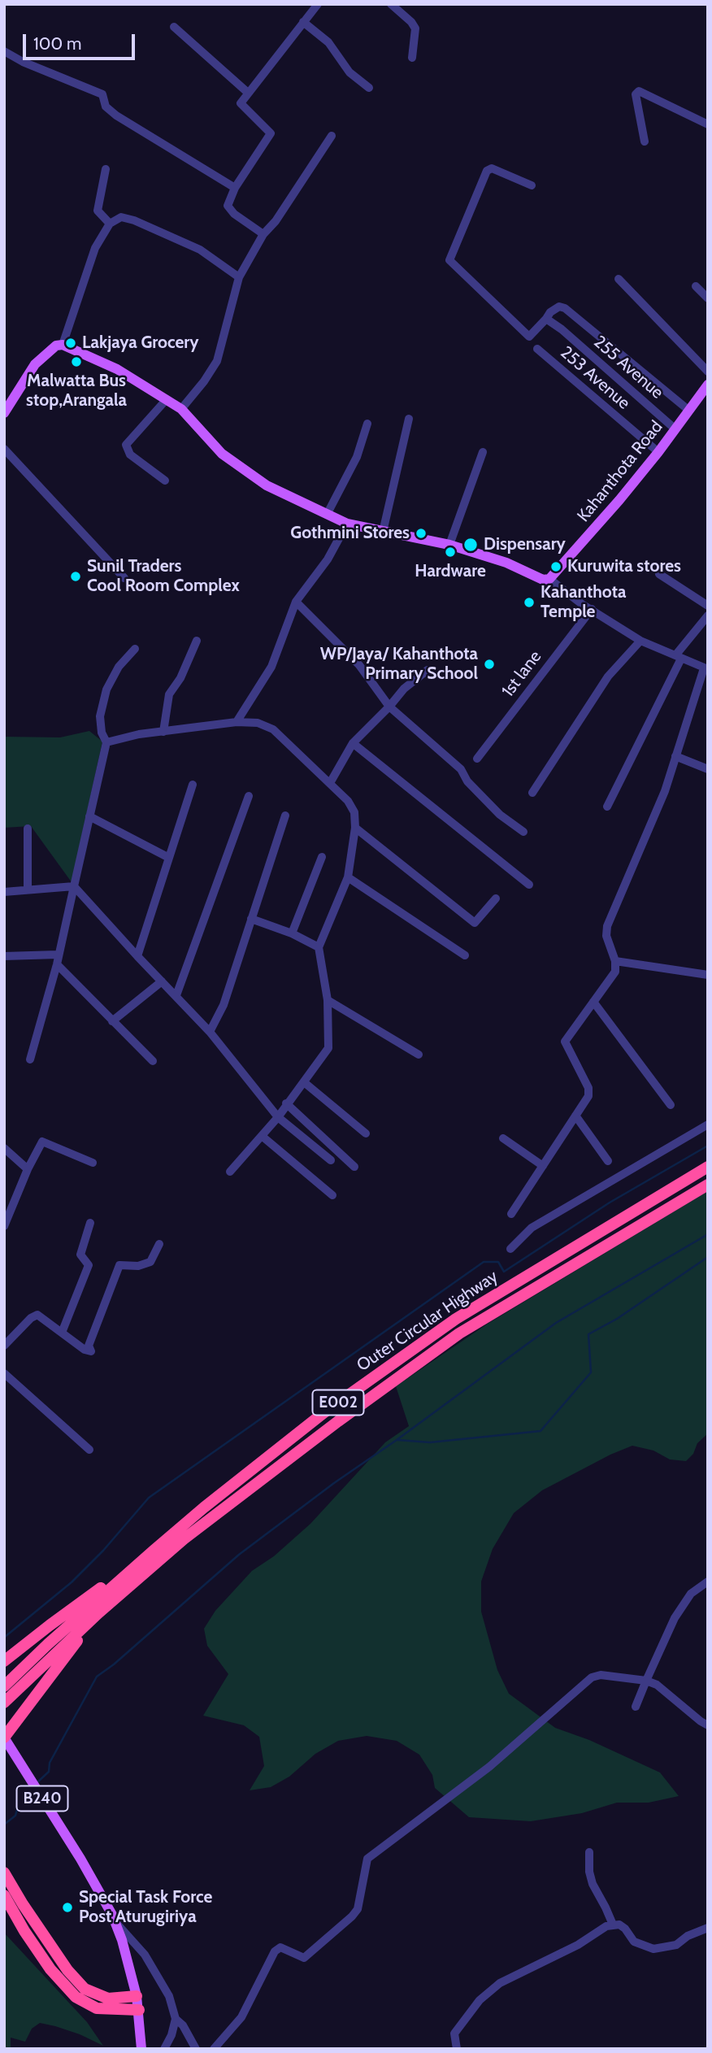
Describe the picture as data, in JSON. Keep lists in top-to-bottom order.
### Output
{
  "streets": {
    "highway": ["Outer Circular Highway", "E002"],
    "main road": ["Kahanthota Road", "B240"],
    "street": ["255 Avenue", "253 Avenue", "1st lane"]
  },
  "crossings": [
    ["255 Avenue", "Kahanthota Road"],
    ["253 Avenue", "Kahanthota Road"]
  ],
  "places": [
    "Lakjaya Grocery",
    "Malwatta Bus stop,Arangala",
    "Gothmini Stores",
    "Dispensary",
    "Hardware",
    "Kuruwita stores",
    "Sunil Traders Cool Room Complex",
    "Kahanthota Temple",
    "WP/Jaya/ Kahanthota Primary School",
    "Special Task Force Post Aturugiriya"
  ],
  "scale_bar": "100 m"
}
